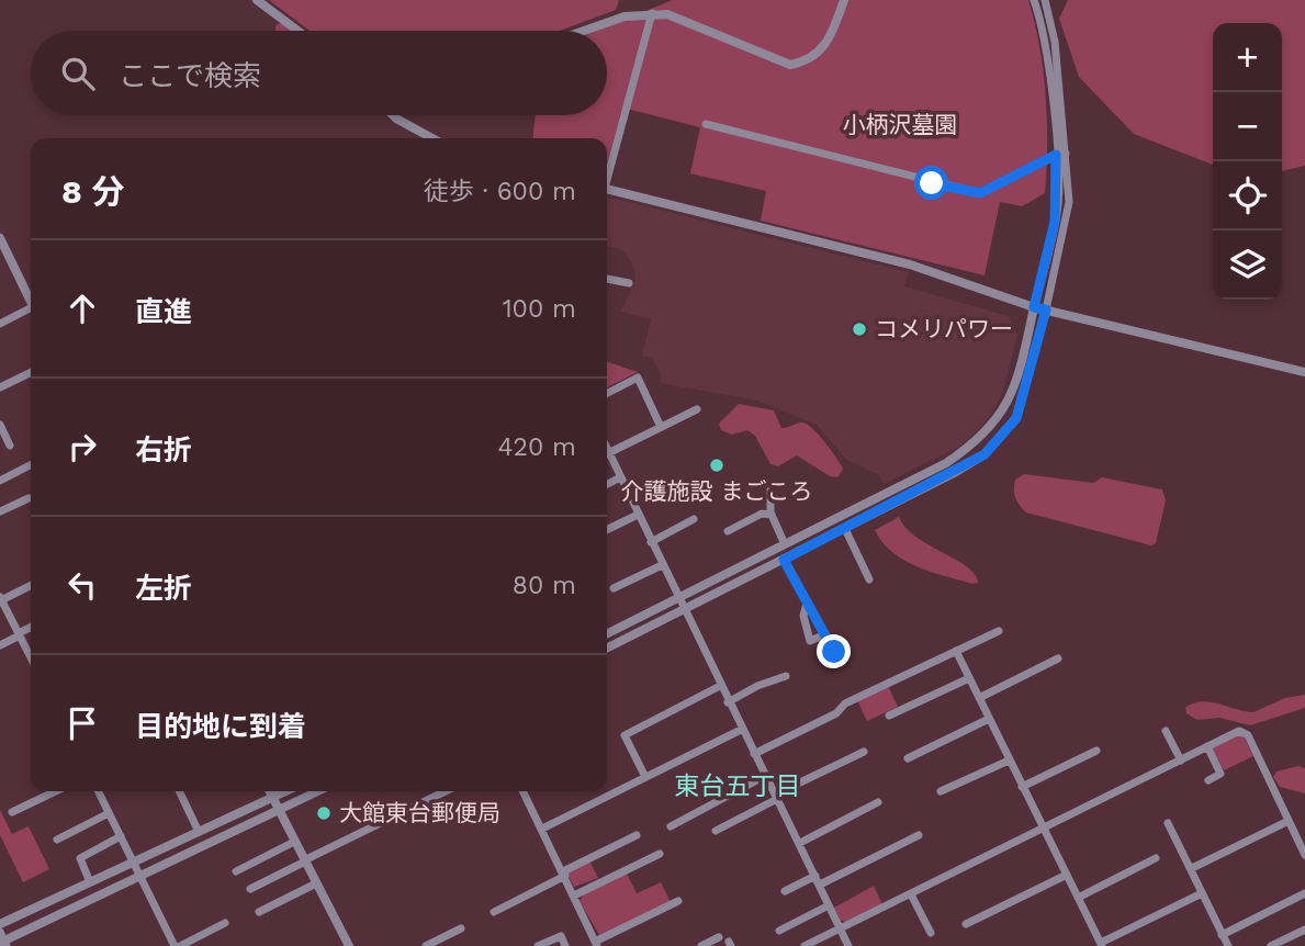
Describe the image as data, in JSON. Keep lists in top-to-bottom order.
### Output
{
  "districts": ["東台五丁目"],
  "parks": ["小柄沢墓園"],
  "places": ["コメリパワー", "介護施設 まごころ", "大館東台郵便局"],
  "page": {
    "map_buttons": ["+", "−"],
    "search": "ここで検索",
    "heading": ["8 分", "徒歩 · 600 m"],
    "list": [
      ["直進", "100 m"],
      ["右折", "420 m"],
      ["左折", "80 m"],
      "目的地に到着"
    ]
  }
}
